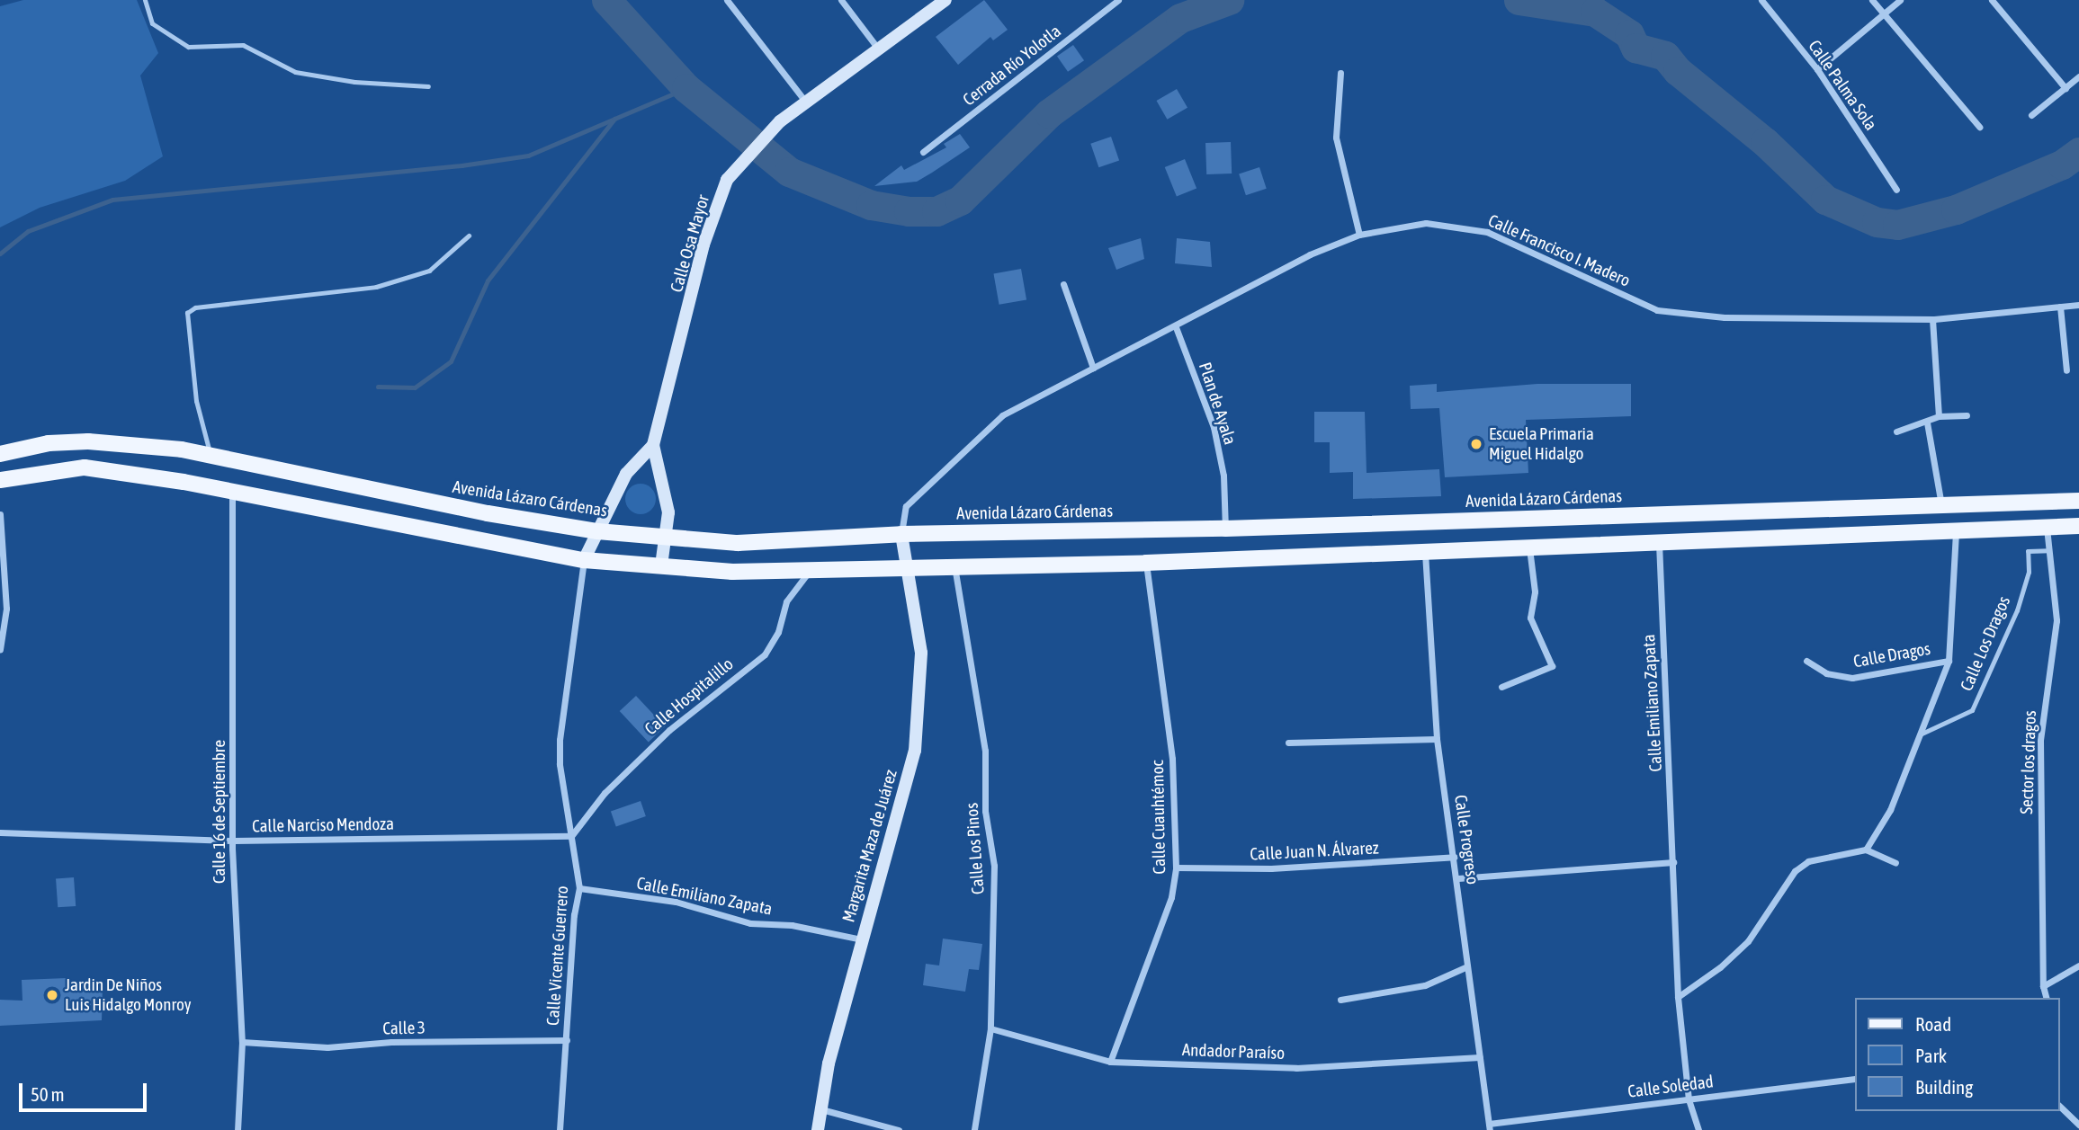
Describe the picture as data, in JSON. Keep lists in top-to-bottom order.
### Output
{
  "streets": {
    "main road": ["Calle Osa Mayor", "Avenida Lázaro Cárdenas", "Margarita Maza de Juárez"],
    "street": [
      "Cerrada Río Yolotla",
      "Calle Palma Sola",
      "Calle Francisco I. Madero",
      "Plan de Ayala",
      "Calle Los Dragos",
      "Calle Dragos",
      "Calle Hospitalillo",
      "Calle Emiliano Zapata",
      "Sector los dragos",
      "Calle 16 de Septiembre",
      "Calle Cuauhtémoc",
      "Calle Narciso Mendoza",
      "Calle Progreso",
      "Calle Los Pinos",
      "Calle Juan N. Álvarez",
      "Calle Vicente Guerrero",
      "Calle 3",
      "Andador Paraíso",
      "Calle Soledad"
    ]
  },
  "crossings": [
    ["Calle Osa Mayor", "Avenida Lázaro Cárdenas"],
    ["Calle Osa Mayor", "Calle Vicente Guerrero"],
    ["Calle Francisco I. Madero", "Plan de Ayala"],
    ["Calle Francisco I. Madero", "Avenida Lázaro Cárdenas"],
    ["Calle Francisco I. Madero", "Margarita Maza de Juárez"],
    ["Plan de Ayala", "Avenida Lázaro Cárdenas"],
    ["Avenida Lázaro Cárdenas", "Margarita Maza de Juárez"],
    ["Calle Los Dragos", "Calle Dragos"],
    ["Calle Los Dragos", "Sector los dragos"],
    ["Calle Hospitalillo", "Calle Narciso Mendoza"],
    ["Calle Hospitalillo", "Calle Vicente Guerrero"],
    ["Calle Emiliano Zapata", "Margarita Maza de Juárez"],
    ["Calle Emiliano Zapata", "Calle Vicente Guerrero"],
    ["Calle Emiliano Zapata", "Calle Soledad"],
    ["Calle 16 de Septiembre", "Calle Narciso Mendoza"],
    ["Calle 16 de Septiembre", "Calle 3"],
    ["Calle Cuauhtémoc", "Calle Juan N. Álvarez"],
    ["Calle Cuauhtémoc", "Andador Paraíso"],
    ["Calle Narciso Mendoza", "Calle Vicente Guerrero"],
    ["Calle Progreso", "Calle Juan N. Álvarez"],
    ["Calle Progreso", "Andador Paraíso"],
    ["Calle Progreso", "Calle Soledad"],
    ["Calle Los Pinos", "Andador Paraíso"],
    ["Calle Vicente Guerrero", "Calle 3"]
  ],
  "places": ["Escuela Primaria Miguel Hidalgo", "Jardin De Niños Luis Hidalgo Monroy"],
  "legend": ["Road", "Park", "Building"],
  "scale_bar": "50 m"
}
